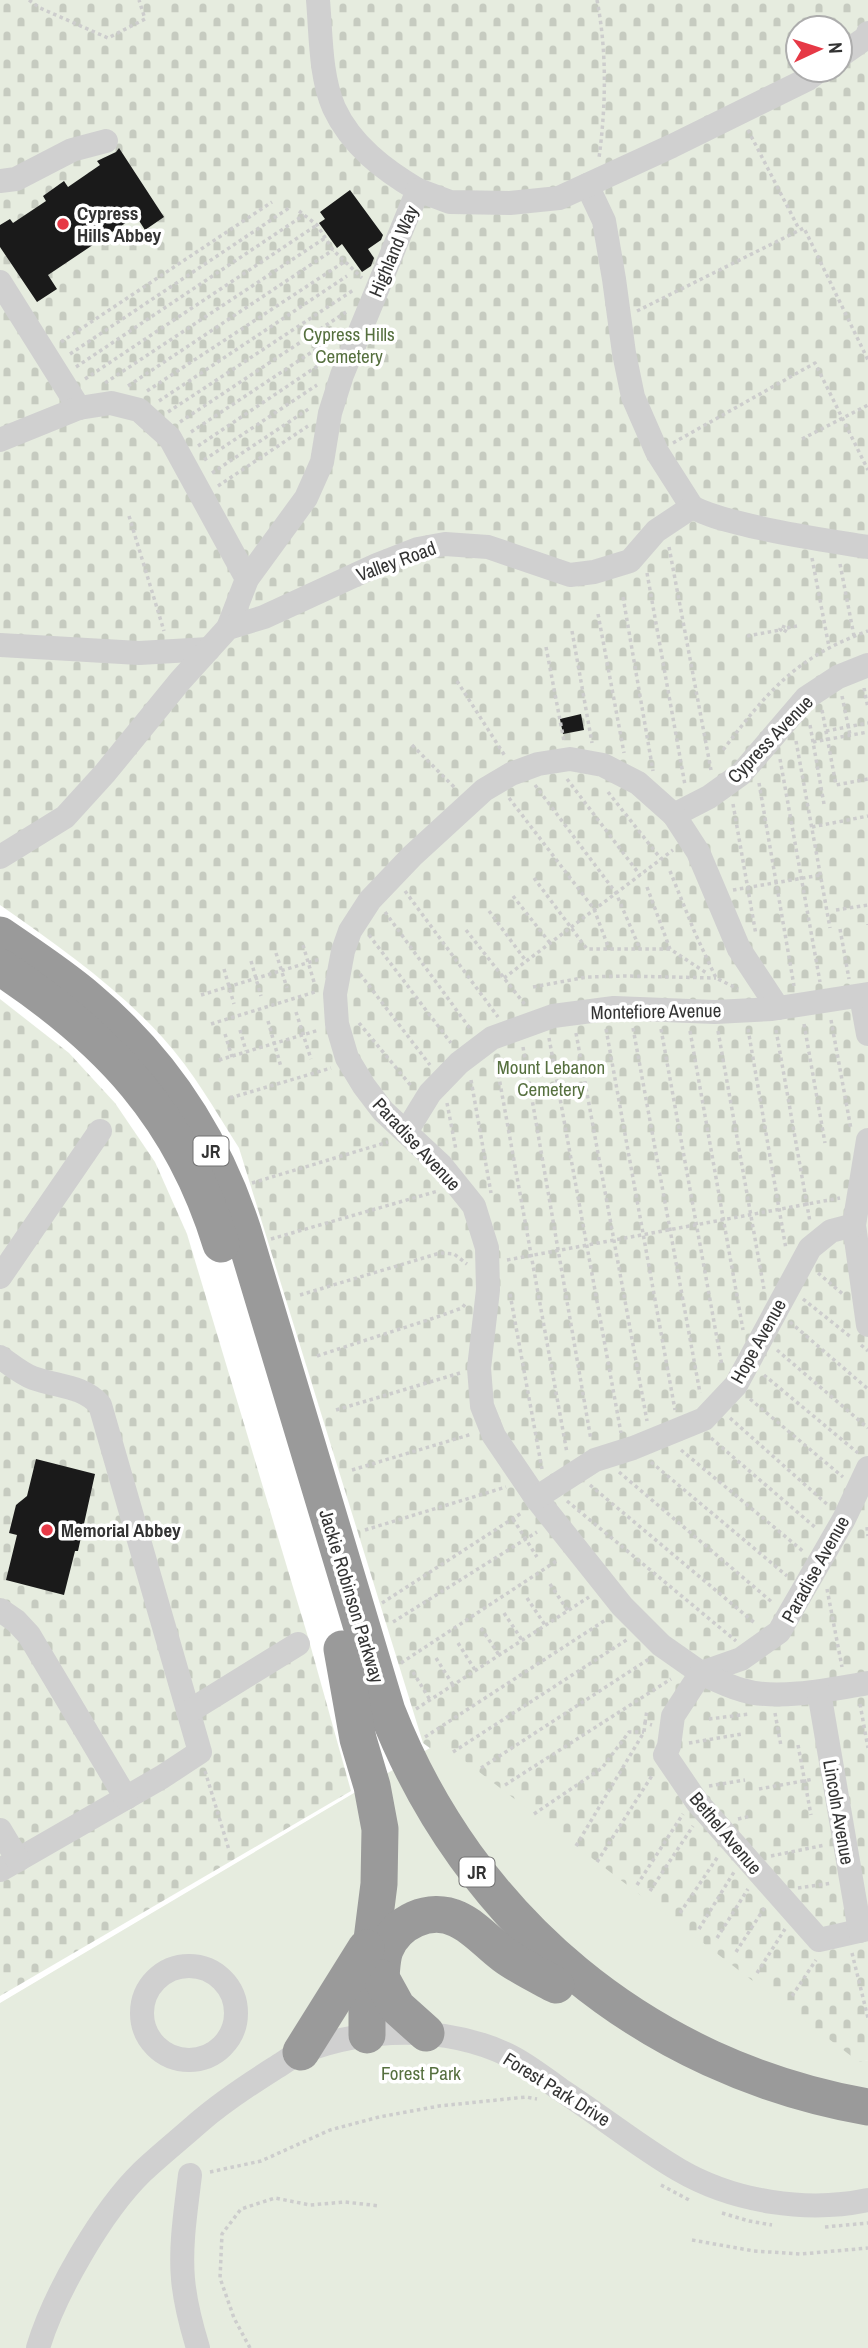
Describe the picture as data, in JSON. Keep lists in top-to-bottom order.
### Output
{
  "streets": {
    "highway": ["JR", "Jackie Robinson Parkway"],
    "street": [
      "Highland Way",
      "Valley Road",
      "Cypress Avenue",
      "Montefiore Avenue",
      "Paradise Avenue",
      "Hope Avenue",
      "Lincoln Avenue",
      "Bethel Avenue",
      "Forest Park Drive"
    ]
  },
  "crossings": [
    ["Highland Way", "Valley Road"],
    ["Cypress Avenue", "Paradise Avenue"],
    ["Montefiore Avenue", "Paradise Avenue"],
    ["Paradise Avenue", "Hope Avenue"],
    ["Lincoln Avenue", "Bethel Avenue"]
  ],
  "parks": ["Cypress Hills Cemetery", "Mount Lebanon Cemetery", "Forest Park"],
  "places": ["Cypress Hills Abbey", "Memorial Abbey"],
  "north": "right"
}
